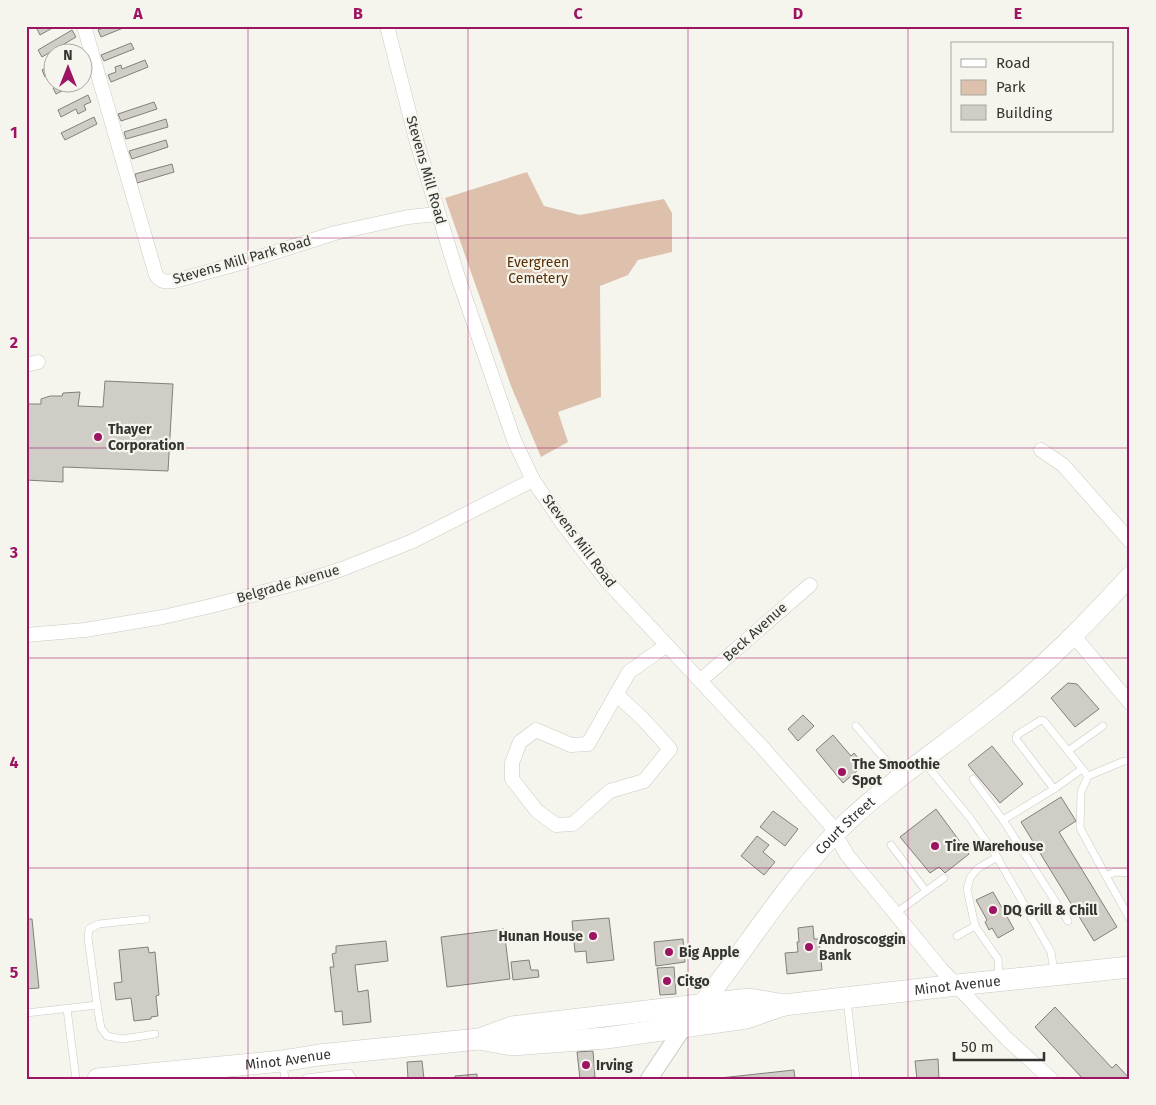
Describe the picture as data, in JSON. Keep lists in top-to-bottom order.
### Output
{
  "streets": {
    "main road": ["Court Street", "Minot Avenue"],
    "street": [
      "Stevens Mill Road",
      "Stevens Mill Park Road",
      "Belgrade Avenue",
      "Beck Avenue"
    ]
  },
  "crossings": [
    ["Stevens Mill Road", "Stevens Mill Park Road"],
    ["Stevens Mill Road", "Belgrade Avenue"],
    ["Stevens Mill Road", "Beck Avenue"],
    ["Stevens Mill Road", "Court Street"],
    ["Stevens Mill Road", "Minot Avenue"],
    ["Court Street", "Minot Avenue"]
  ],
  "parks": ["Evergreen Cemetery"],
  "places": [
    "Thayer Corporation",
    "The Smoothie Spot",
    "Tire Warehouse",
    "DQ Grill & Chill",
    "Hunan House",
    "Androscoggin Bank",
    "Big Apple",
    "Citgo",
    "Irving"
  ],
  "legend": ["Road", "Park", "Building"],
  "scale_bar": "50 m",
  "north": "top",
  "grid": {
    "columns": [
      "A",
      "B",
      "C",
      "D",
      "E"
    ],
    "rows": [
      "1",
      "2",
      "3",
      "4",
      "5"
    ]
  }
}
